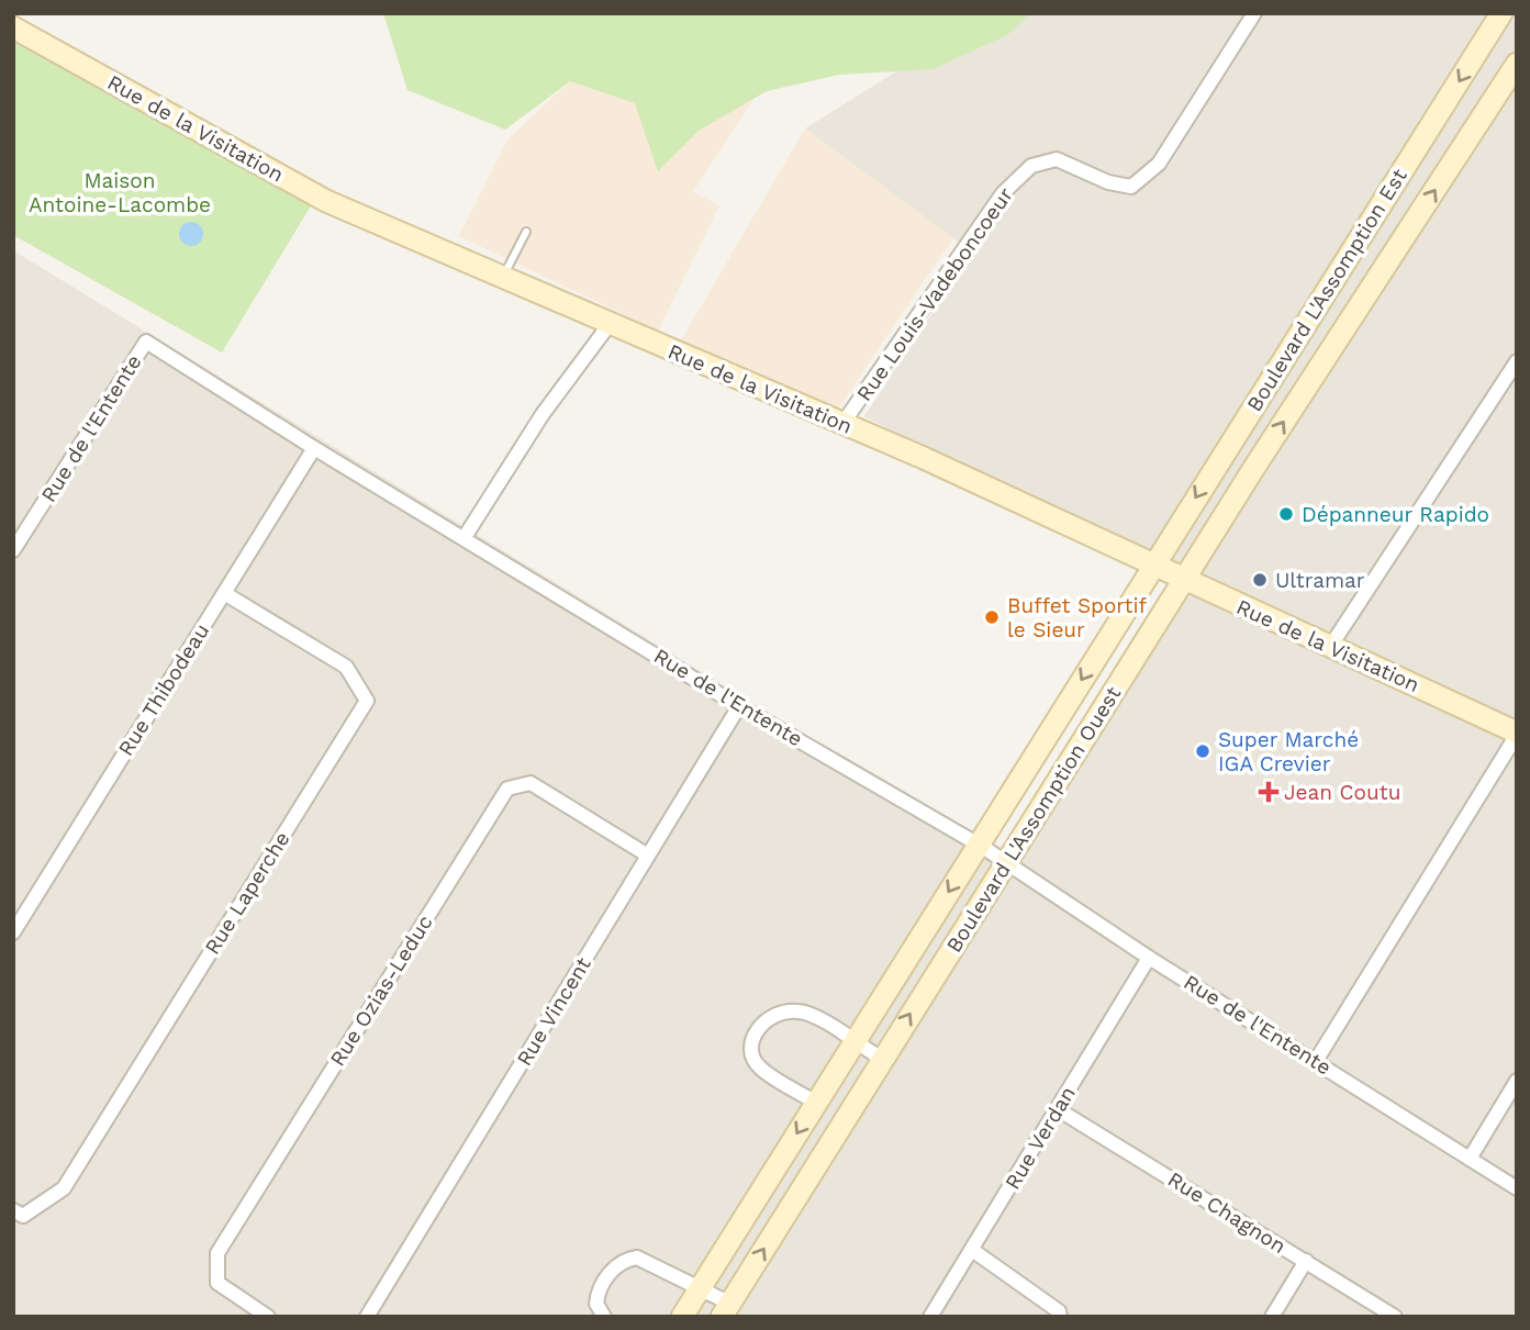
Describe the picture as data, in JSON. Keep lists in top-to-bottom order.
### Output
{
  "streets": {
    "street": [
      "Rue de la Visitation",
      "Boulevard L'Assomption Est",
      "Rue Louis-Vadeboncoeur",
      "Rue de l'Entente",
      "Rue Thibodeau",
      "Boulevard L'Assomption Ouest",
      "Rue Laperche",
      "Rue Ozias-Leduc",
      "Rue Vincent",
      "Rue Verdan",
      "Rue Chagnon"
    ]
  },
  "crossings": [
    ["Rue de la Visitation", "Boulevard L'Assomption Est"],
    ["Rue de la Visitation", "Rue Louis-Vadeboncoeur"],
    ["Rue de la Visitation", "Boulevard L'Assomption Ouest"],
    ["Boulevard L'Assomption Est", "Boulevard L'Assomption Ouest"],
    ["Rue de l'Entente", "Rue Thibodeau"],
    ["Rue de l'Entente", "Boulevard L'Assomption Ouest"],
    ["Rue de l'Entente", "Rue Vincent"],
    ["Rue de l'Entente", "Rue Verdan"],
    ["Rue Thibodeau", "Rue Laperche"],
    ["Rue Ozias-Leduc", "Rue Vincent"],
    ["Rue Verdan", "Rue Chagnon"]
  ],
  "parks": ["Maison Antoine-Lacombe"],
  "places": {
    "other": [
      "Dépanneur Rapido",
      "Ultramar",
      "Buffet Sportif le Sieur",
      "Super Marché IGA Crevier"
    ],
    "health": ["Jean Coutu"]
  }
}
